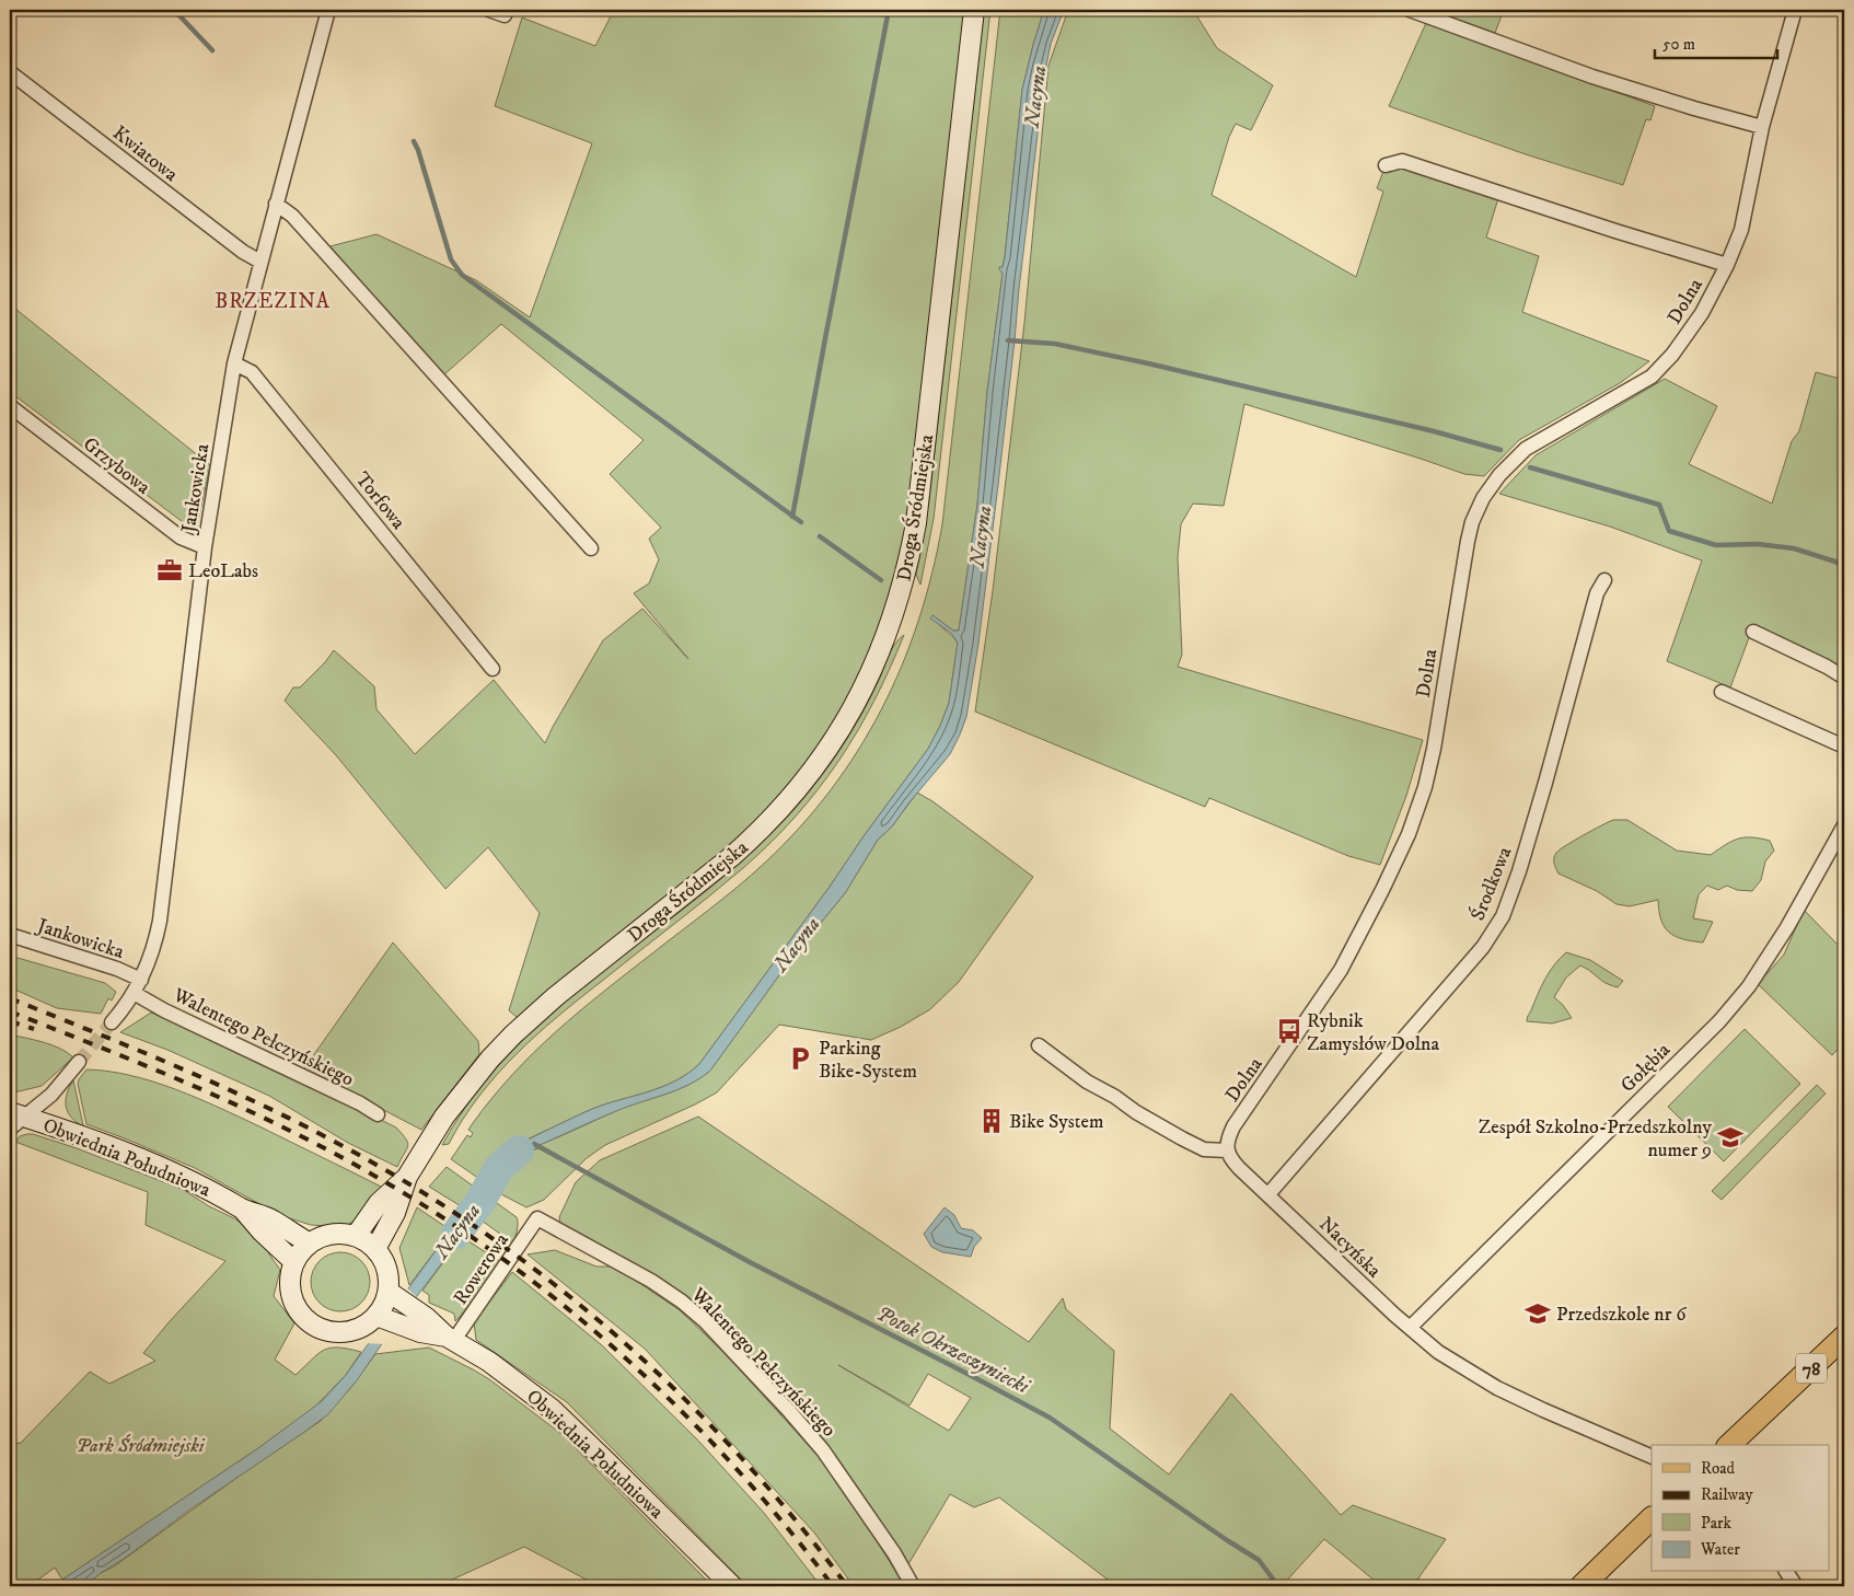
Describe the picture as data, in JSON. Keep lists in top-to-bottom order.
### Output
{
  "streets": {
    "main road": ["Droga Śródmiejska", "Obwiednia Południowa", "78"],
    "street": [
      "Kwiatowa",
      "Dolna",
      "Grzybowa",
      "Jankowicka",
      "Torfowa",
      "Środkowa",
      "Walentego Pełczyńskiego",
      "Gołębia",
      "Nacyńska",
      "Rowerowa"
    ]
  },
  "crossings": [
    ["Kwiatowa", "Jankowicka"],
    ["Dolna", "Nacyńska"],
    ["Grzybowa", "Jankowicka"],
    ["Jankowicka", "Torfowa"],
    ["Jankowicka", "Walentego Pełczyńskiego"],
    ["Droga Śródmiejska", "Obwiednia Południowa"],
    ["Środkowa", "Nacyńska"],
    ["Walentego Pełczyńskiego", "Rowerowa"],
    ["Gołębia", "Nacyńska"],
    ["Obwiednia Południowa", "Rowerowa"]
  ],
  "districts": ["BRZEZINA"],
  "water": ["Nacyna", "Potok Okrzeszyniecki"],
  "parks": ["Park Śródmiejski"],
  "places": {
    "office": ["LeoLabs"],
    "bus stop": ["Rybnik Zamysłów Dolna"],
    "parking": ["Parking Bike-System"],
    "building": ["Bike System"],
    "school or university": ["Zespół Szkolno-Przedszkolny numer 9", "Przedszkole nr 6"]
  },
  "legend": [
    "Road",
    "Railway",
    "Park",
    "Water"
  ],
  "scale_bar": "50 m"
}
